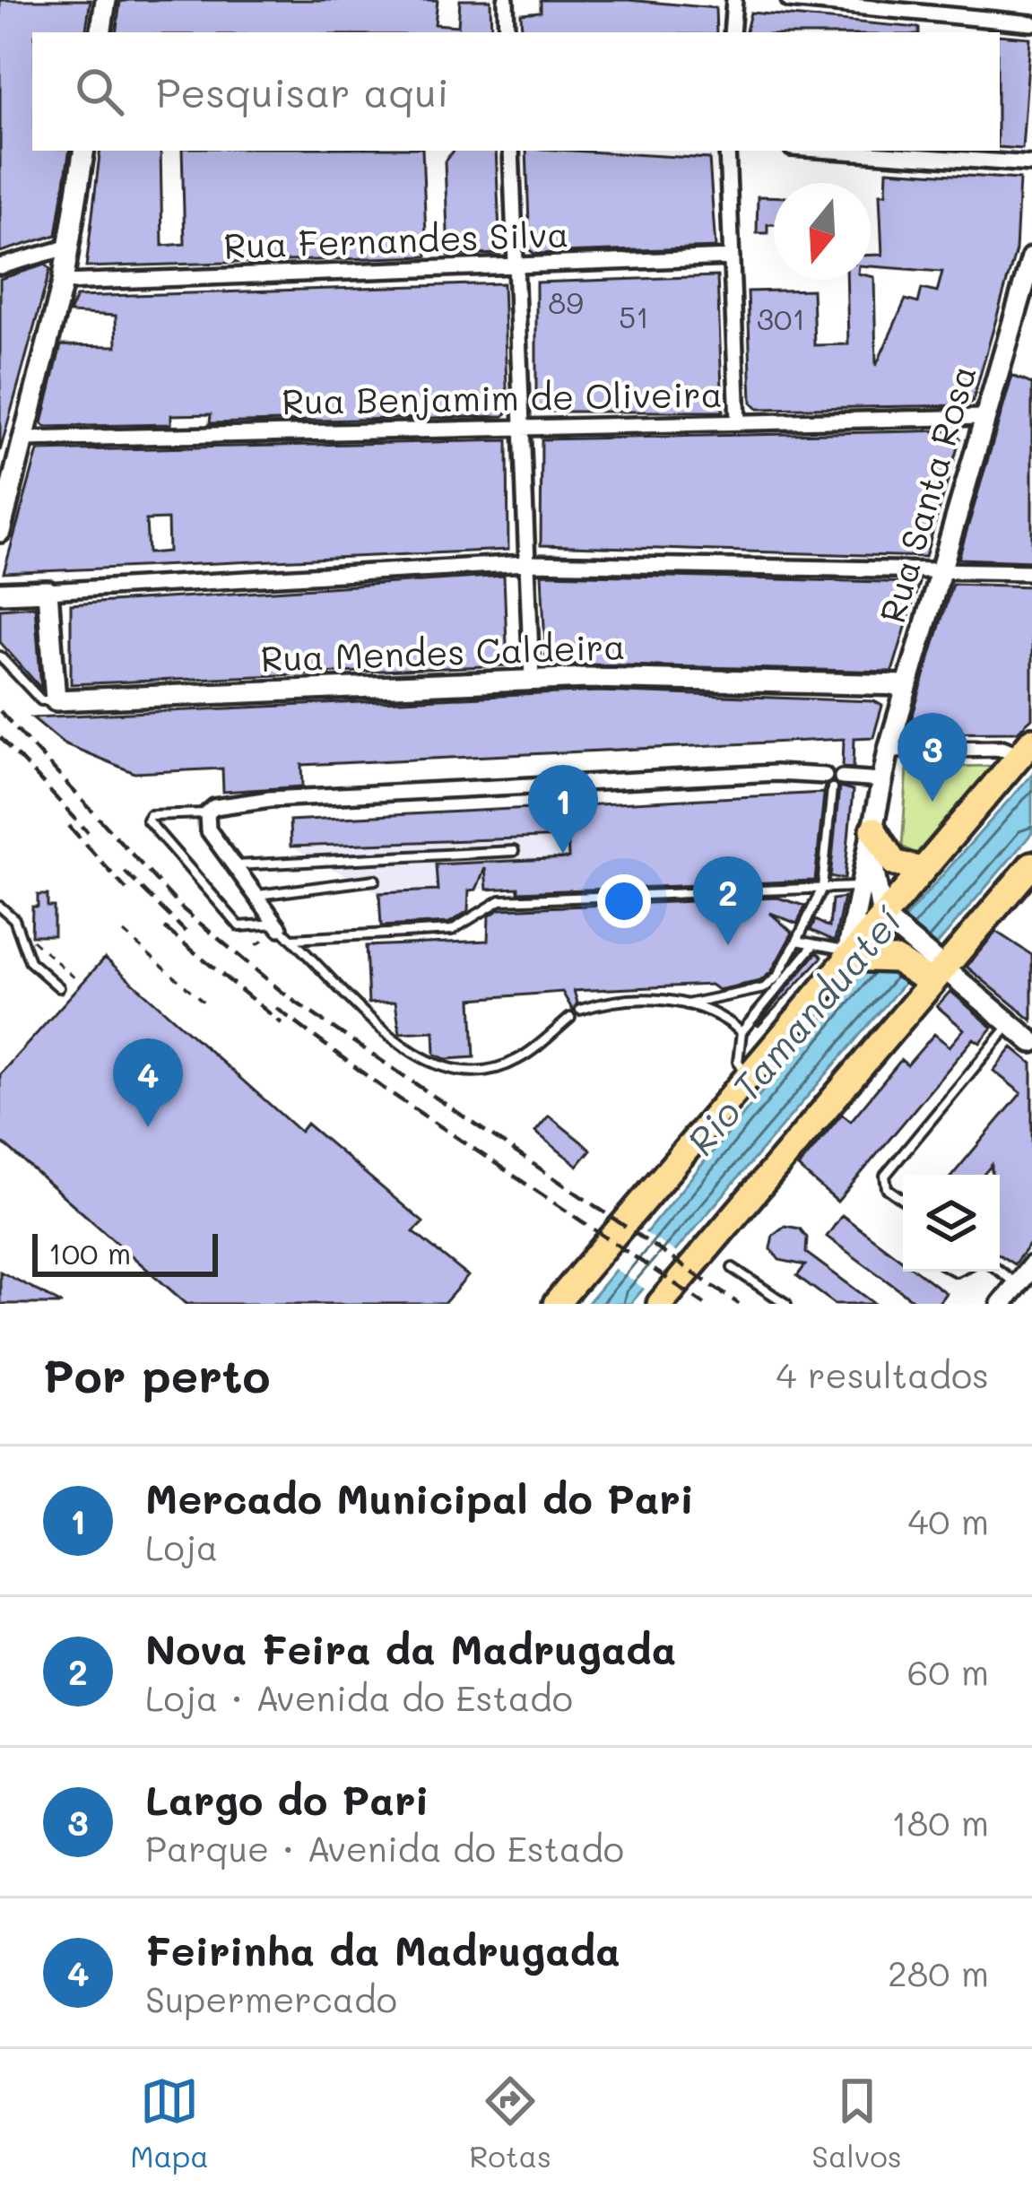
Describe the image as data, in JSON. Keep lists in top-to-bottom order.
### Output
{
  "streets": {
    "street": [
      "Rua Fernandes Silva",
      "Rua Benjamim de Oliveira",
      "Rua Santa Rosa",
      "Rua Mendes Caldeira"
    ]
  },
  "crossings": [
    ["Rua Benjamim de Oliveira", "Rua Santa Rosa"],
    ["Rua Santa Rosa", "Rua Mendes Caldeira"]
  ],
  "water": ["Rio Tamanduateí"],
  "house_numbers": ["89", "51", "301"],
  "scale_bar": "100 m",
  "north": "bottom",
  "page": {
    "search": "Pesquisar aqui",
    "pins": [
      "3",
      "1",
      "2",
      "4"
    ],
    "scale": "100 m",
    "heading": ["Por perto", "4 resultados"],
    "list": [
      {
        "mark": "1",
        "name": "Mercado Municipal do Pari",
        "note": "Loja",
        "value": "40 m"
      },
      {
        "mark": "2",
        "name": "Nova Feira da Madrugada",
        "note": "Loja · Avenida do Estado",
        "value": "60 m"
      },
      {
        "mark": "3",
        "name": "Largo do Pari",
        "note": "Parque · Avenida do Estado",
        "value": "180 m"
      },
      {
        "mark": "4",
        "name": "Feirinha da Madrugada",
        "note": "Supermercado",
        "value": "280 m"
      }
    ],
    "nav": ["Mapa", "Rotas", "Salvos"]
  }
}
